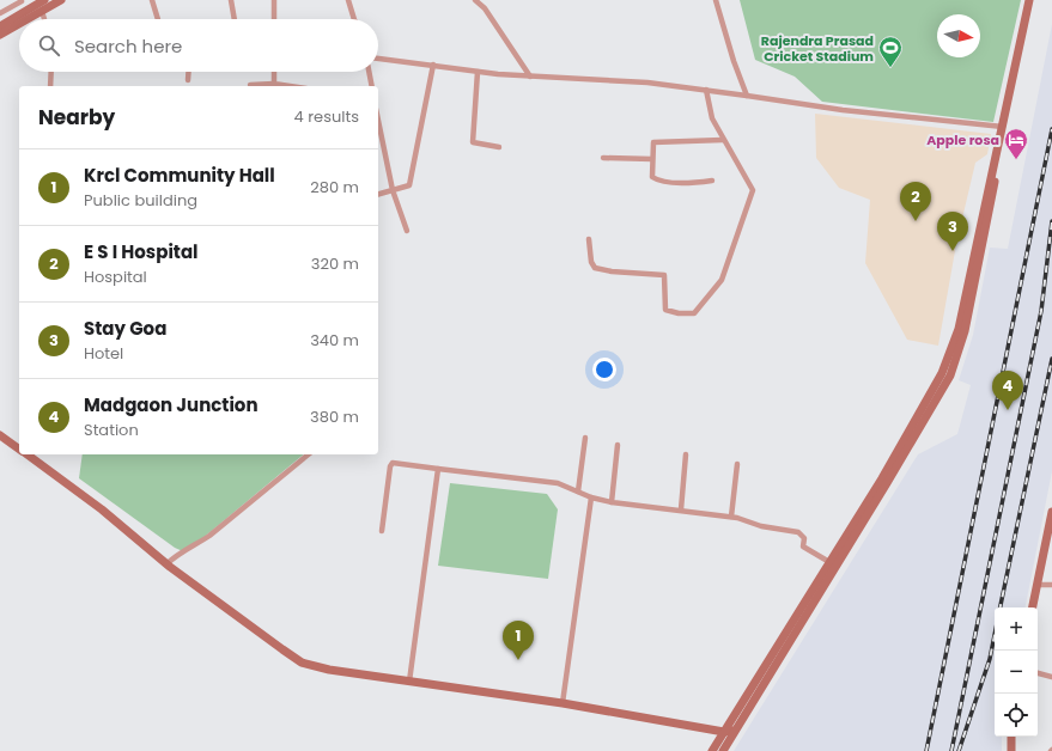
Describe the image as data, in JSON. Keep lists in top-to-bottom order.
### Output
{
  "places": {
    "sports": ["Rajendra Prasad Cricket Stadium"],
    "hotel": ["Apple rosa"]
  },
  "north": "right",
  "page": {
    "search": "Search here",
    "heading": ["Nearby", "4 results"],
    "list": [
      {
        "mark": "1",
        "name": "Krcl Community Hall",
        "note": "Public building",
        "value": "280 m"
      },
      {
        "mark": "2",
        "name": "E S I Hospital",
        "note": "Hospital",
        "value": "320 m"
      },
      {
        "mark": "3",
        "name": "Stay Goa",
        "note": "Hotel",
        "value": "340 m"
      },
      {
        "mark": "4",
        "name": "Madgaon Junction",
        "note": "Station",
        "value": "380 m"
      }
    ],
    "pins": [
      "2",
      "3",
      "4",
      "1"
    ],
    "map_buttons": ["+", "−"]
  }
}
